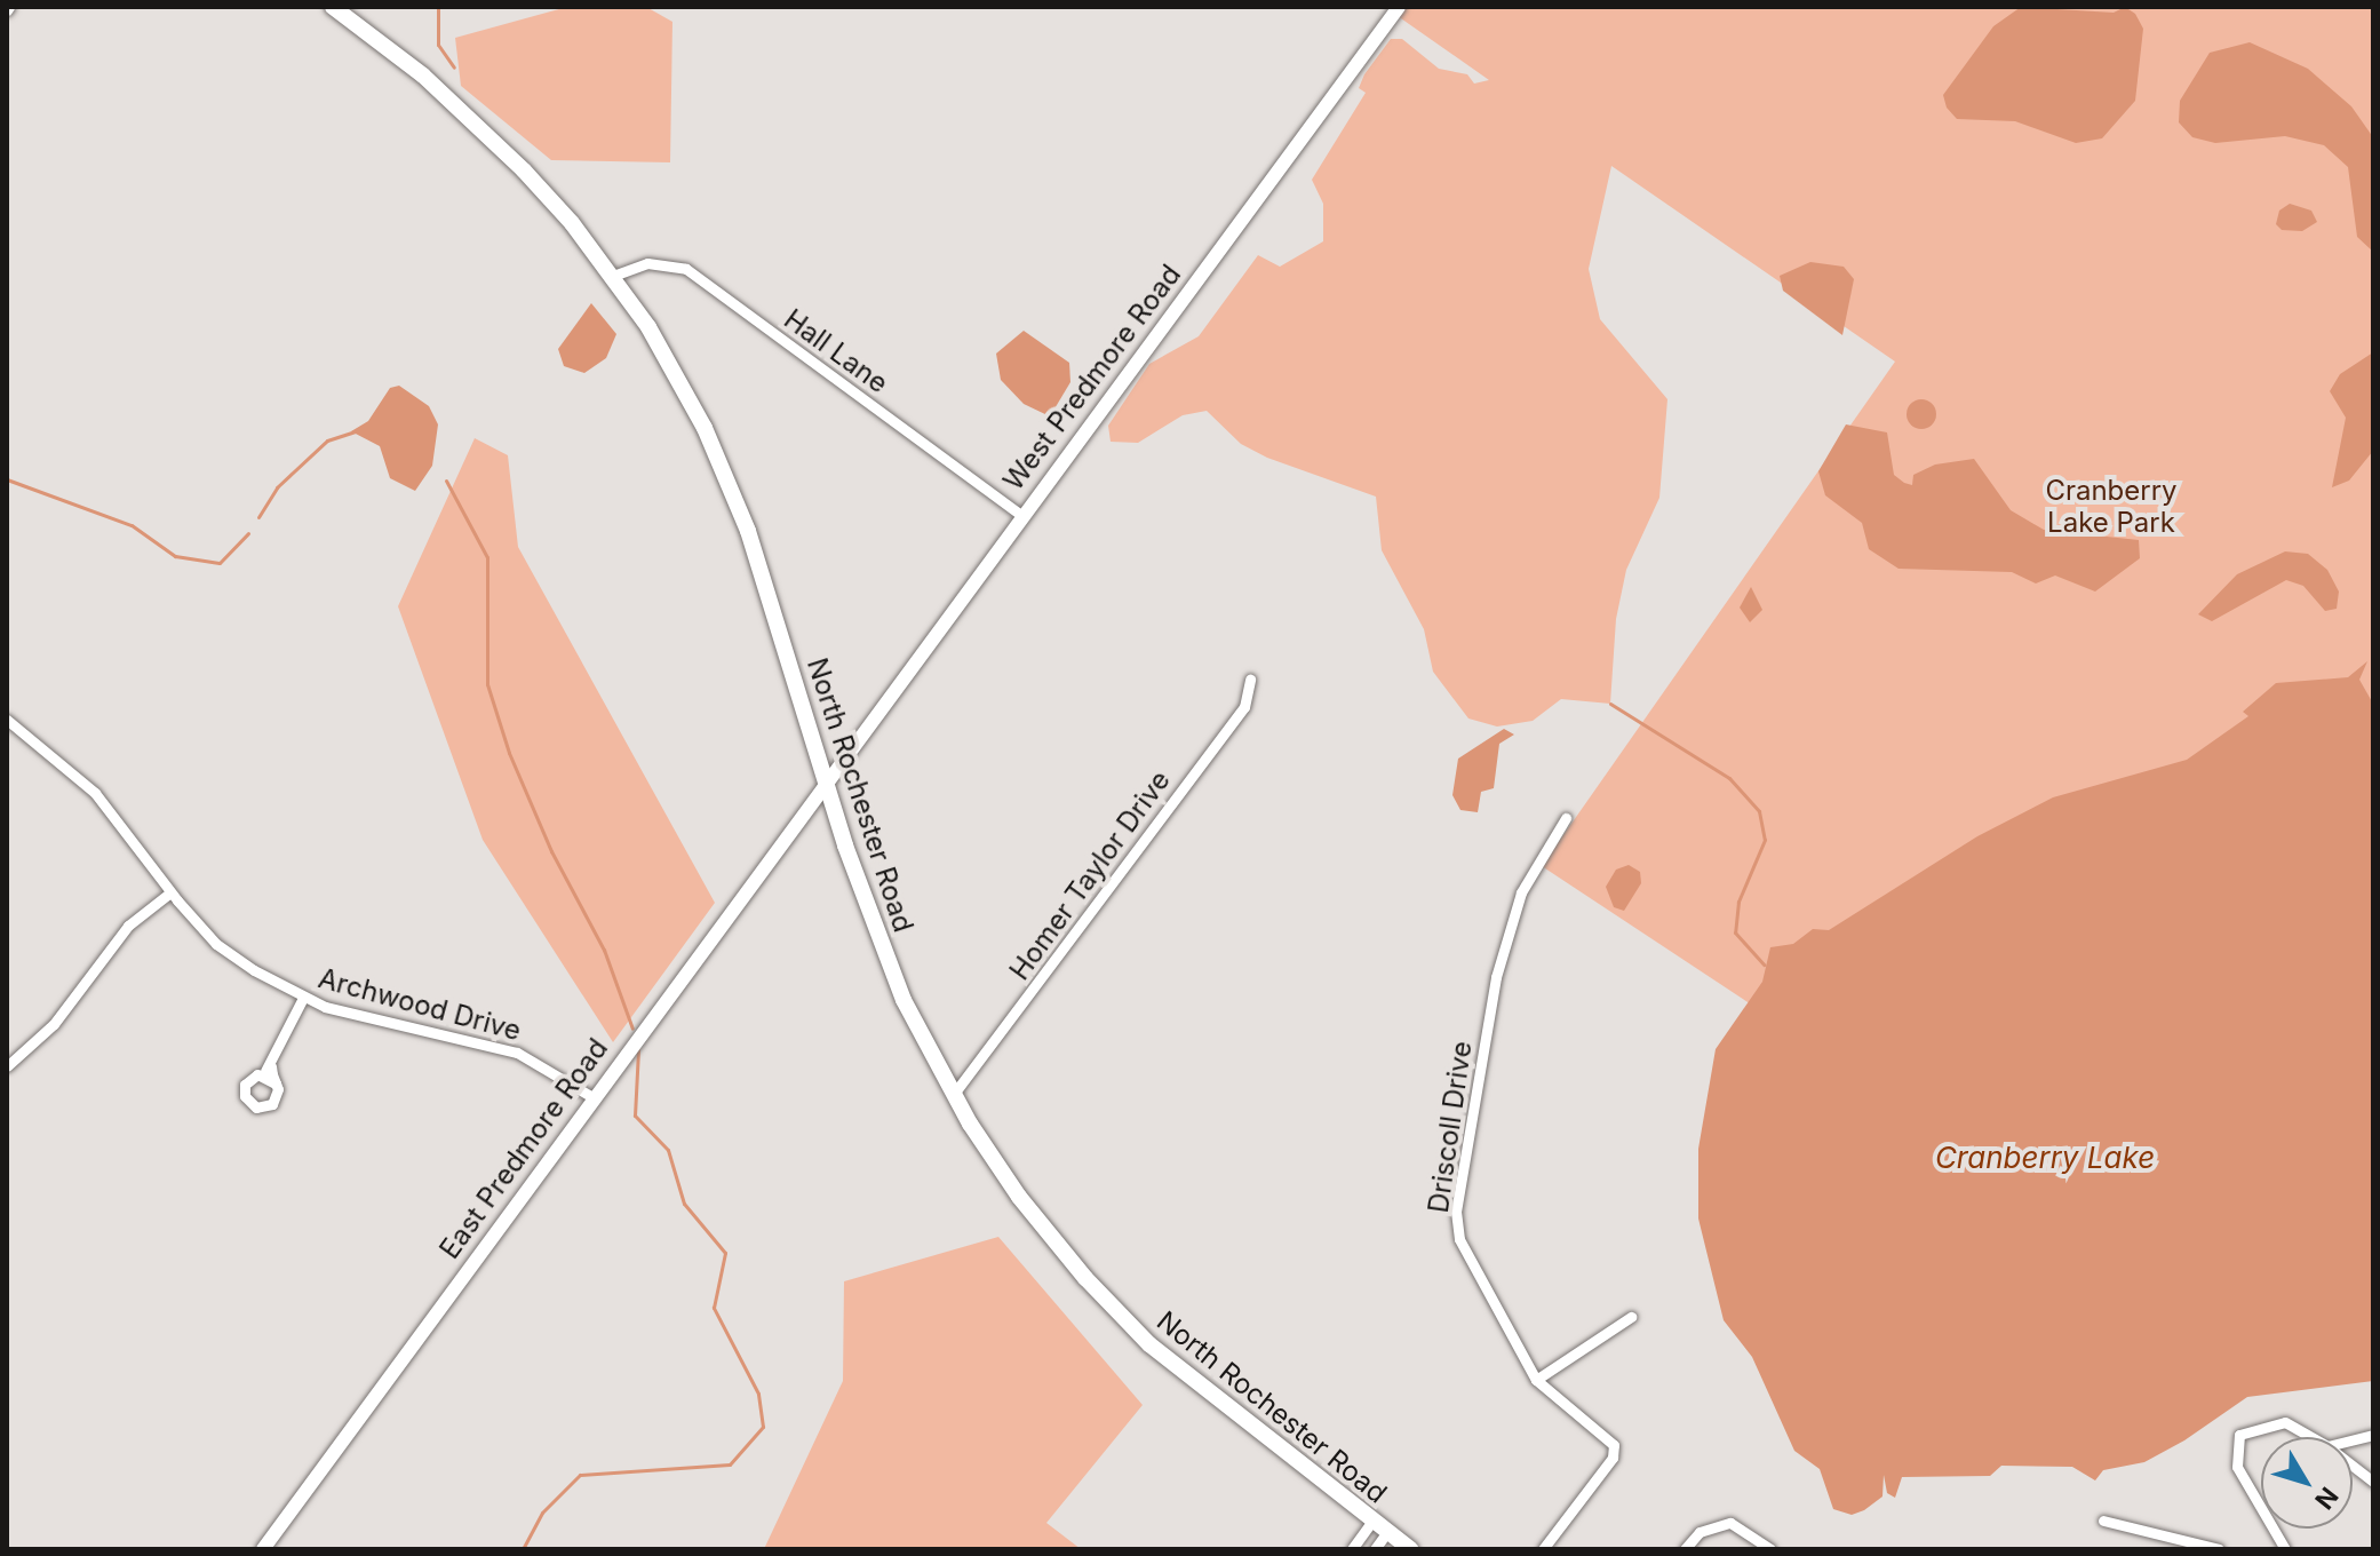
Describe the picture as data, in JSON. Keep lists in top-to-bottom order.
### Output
{
  "streets": {
    "main road": ["North Rochester Road"],
    "street": [
      "Hall Lane",
      "West Predmore Road",
      "Homer Taylor Drive",
      "Archwood Drive",
      "Driscoll Drive",
      "East Predmore Road"
    ]
  },
  "crossings": [
    ["Hall Lane", "West Predmore Road"],
    ["Hall Lane", "North Rochester Road"],
    ["West Predmore Road", "North Rochester Road"],
    ["West Predmore Road", "East Predmore Road"],
    ["North Rochester Road", "Homer Taylor Drive"],
    ["North Rochester Road", "East Predmore Road"],
    ["Archwood Drive", "East Predmore Road"]
  ],
  "water": ["Cranberry Lake"],
  "parks": ["Cranberry Lake Park"],
  "north": "bottom right"
}
